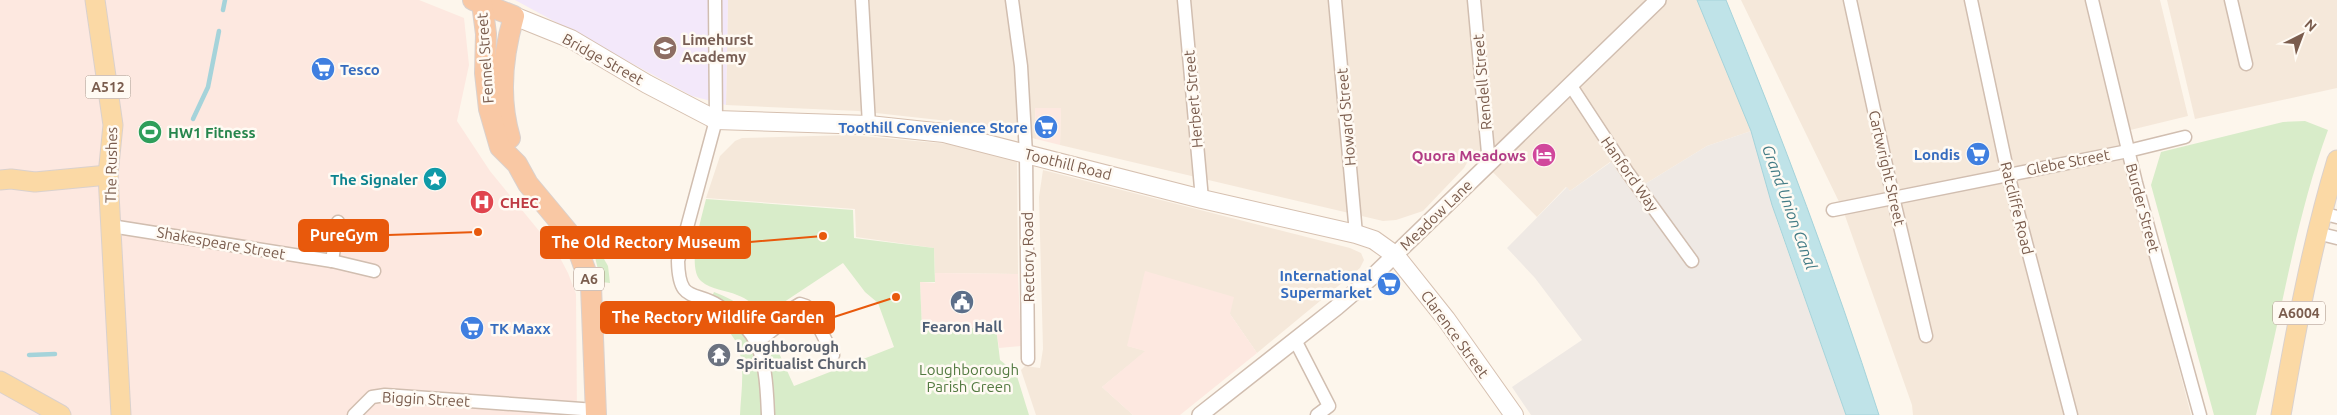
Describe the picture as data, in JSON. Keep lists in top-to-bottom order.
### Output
{
  "streets": {
    "highway": ["Fennel Street", "Bridge Street", "A6"],
    "main road": [
      "A512",
      "Toothill Road",
      "The Rushes",
      "A6004",
      "Clarence Street"
    ],
    "street": [
      "Rendell Street",
      "Herbert Street",
      "Howard Street",
      "Glebe Street",
      "Cartwright Street",
      "Hanford Way",
      "Ratcliffe Road",
      "Burder Street",
      "Meadow Lane",
      "Shakespeare Street",
      "Rectory Road",
      "Biggin Street"
    ]
  },
  "crossings": [
    ["Fennel Street", "Bridge Street"],
    ["Fennel Street", "Biggin Street"],
    ["Bridge Street", "Toothill Road"],
    ["Rendell Street", "Meadow Lane"],
    ["Herbert Street", "Toothill Road"],
    ["Howard Street", "Toothill Road"],
    ["Glebe Street", "Cartwright Street"],
    ["Glebe Street", "Ratcliffe Road"],
    ["Glebe Street", "Burder Street"],
    ["Toothill Road", "Meadow Lane"],
    ["Toothill Road", "Rectory Road"],
    ["Toothill Road", "Clarence Street"],
    ["The Rushes", "Shakespeare Street"],
    ["Hanford Way", "Meadow Lane"],
    ["Meadow Lane", "Clarence Street"]
  ],
  "water": ["Grand Union Canal"],
  "parks": ["Loughborough Parish Green"],
  "places": {
    "school or university": ["Limehurst Academy"],
    "supermarket": [
      "Tesco",
      "Toothill Convenience Store",
      "Londis",
      "International Supermarket",
      "TK Maxx"
    ],
    "sports": ["HW1 Fitness"],
    "hotel": ["Quora Meadows"],
    "place": ["The Signaler"],
    "hospital": ["CHEC"],
    "other": ["PureGym", "The Old Rectory Museum", "The Rectory Wildlife Garden"],
    "public building": ["Fearon Hall"],
    "temple": ["Loughborough Spiritualist Church"]
  },
  "north": "top right"
}
